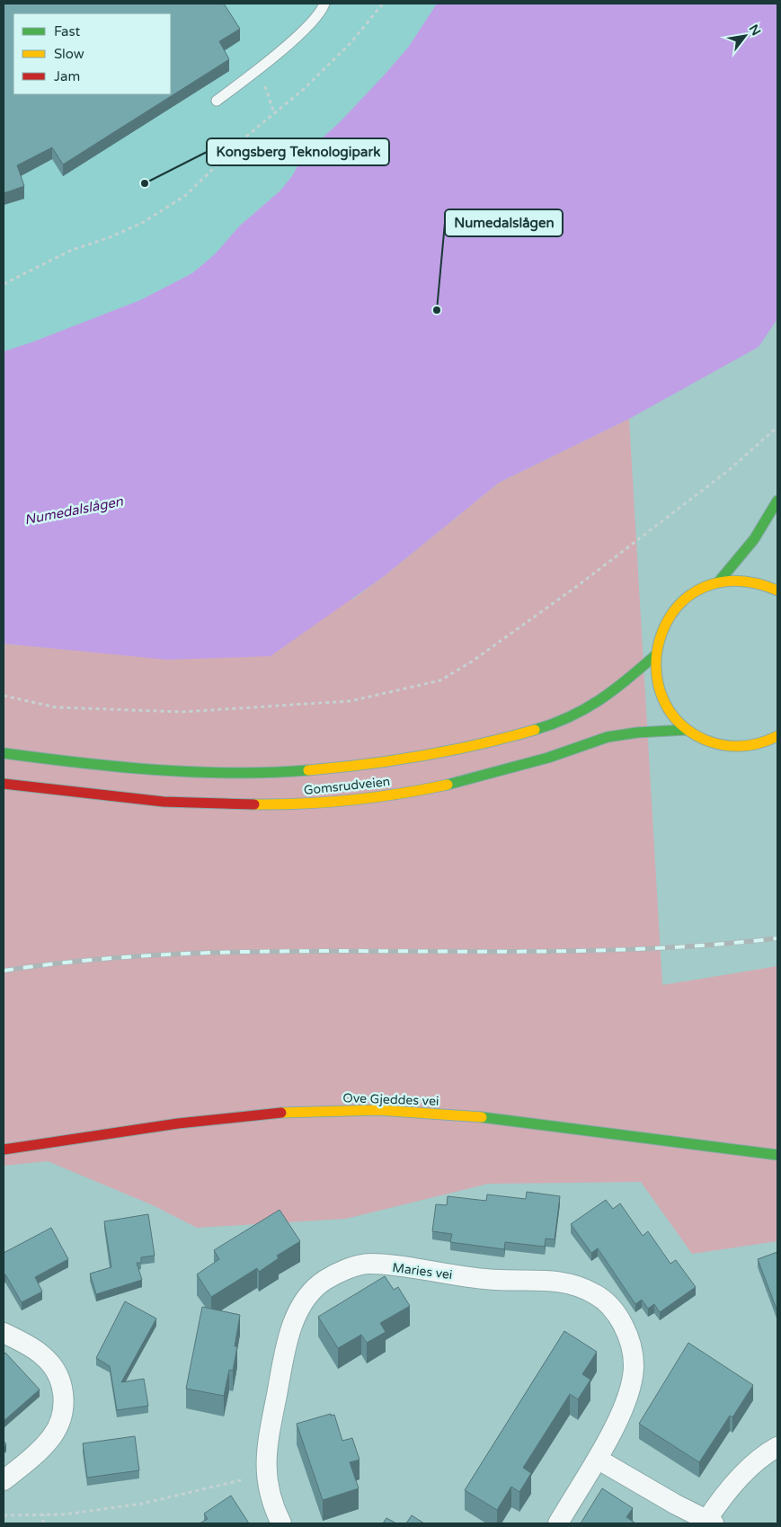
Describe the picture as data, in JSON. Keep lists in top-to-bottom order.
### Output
{
  "streets": {
    "main road": ["Gomsrudveien", "Ove Gjeddes vei"],
    "street": ["Maries vei"]
  },
  "water": ["Numedalslågen"],
  "places": ["Kongsberg Teknologipark", "Numedalslågen"],
  "legend": ["Fast", "Slow", "Jam"],
  "north": "top right"
}
